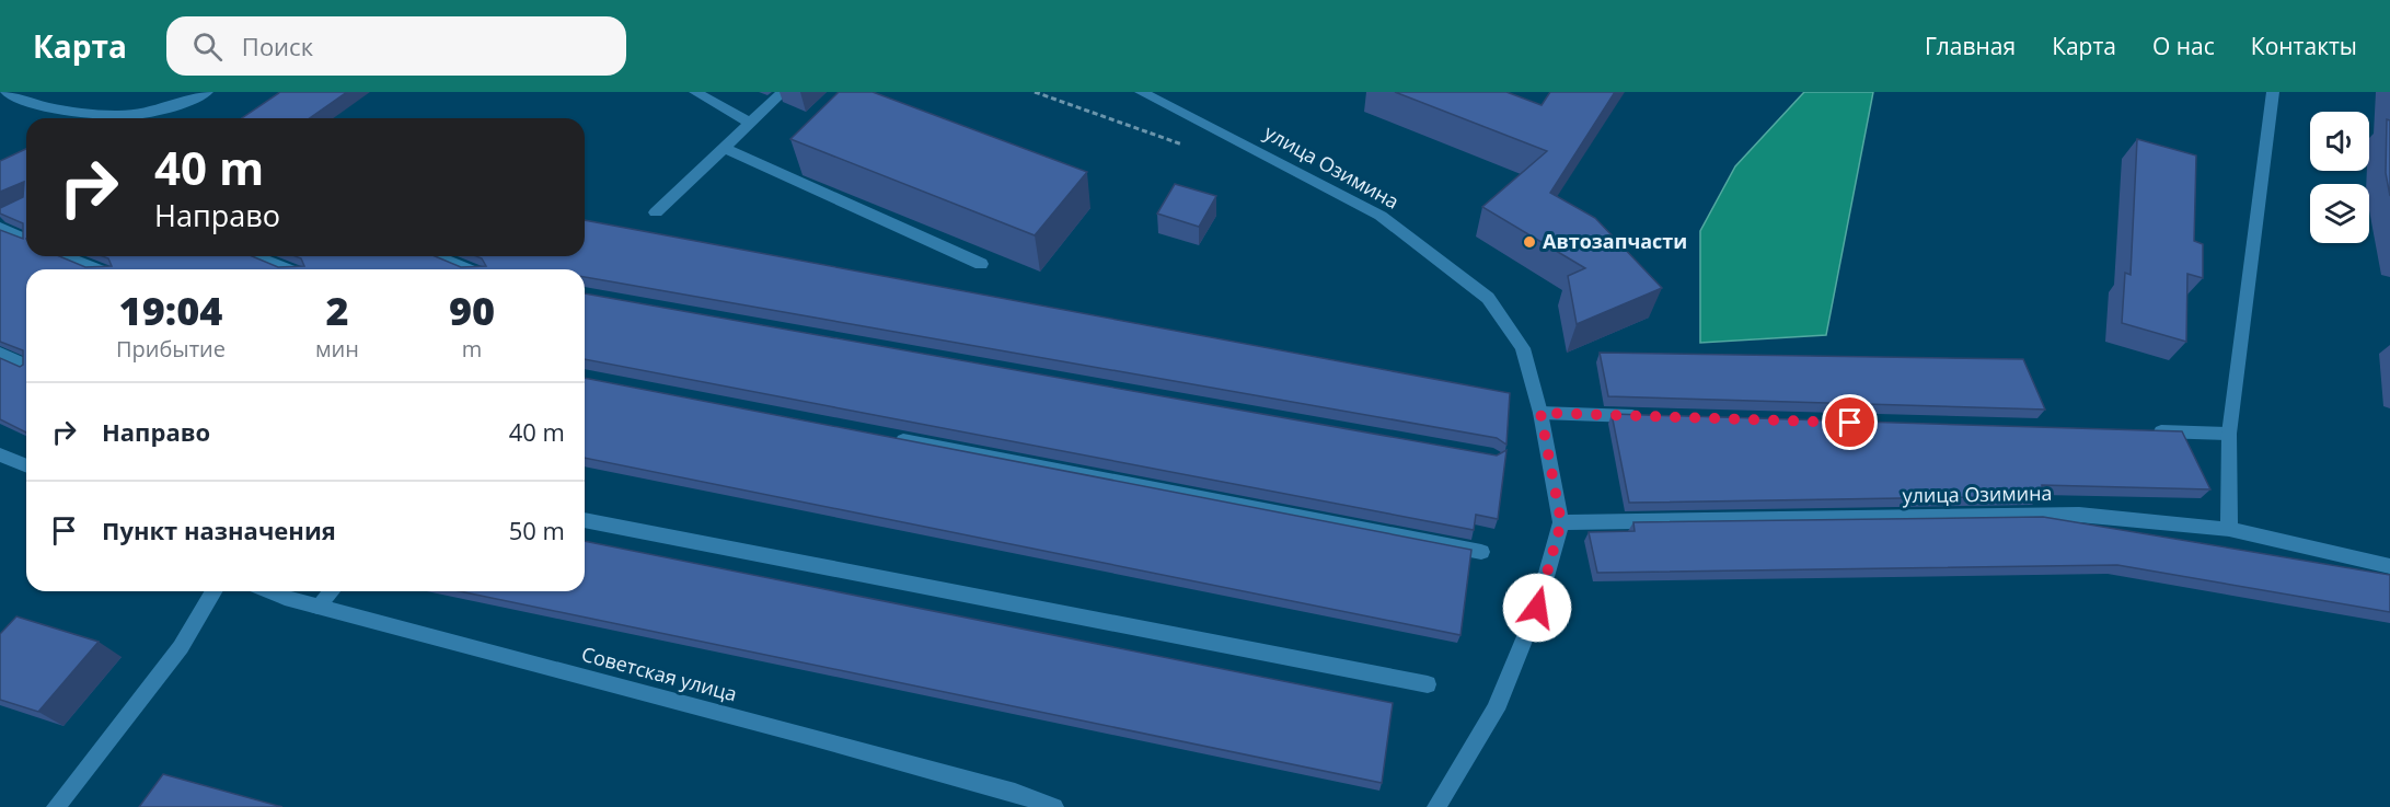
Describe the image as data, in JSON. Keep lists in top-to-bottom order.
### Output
{
  "streets": {
    "street": ["улица Озимина", "Советская улица"]
  },
  "places": ["Автозапчасти"],
  "page": {
    "header": "Карта",
    "search": "Поиск",
    "nav": [
      "Главная",
      "Карта",
      "О нас",
      "Контакты"
    ],
    "turn": ["40 m", "Направо"],
    "eta": [
      "19:04",
      "Прибытие",
      "2",
      "мин",
      "90",
      "m"
    ],
    "list": [
      {
        "name": "Направо",
        "value": "40 m"
      },
      {
        "name": "Пункт назначения",
        "value": "50 m"
      }
    ]
  }
}
